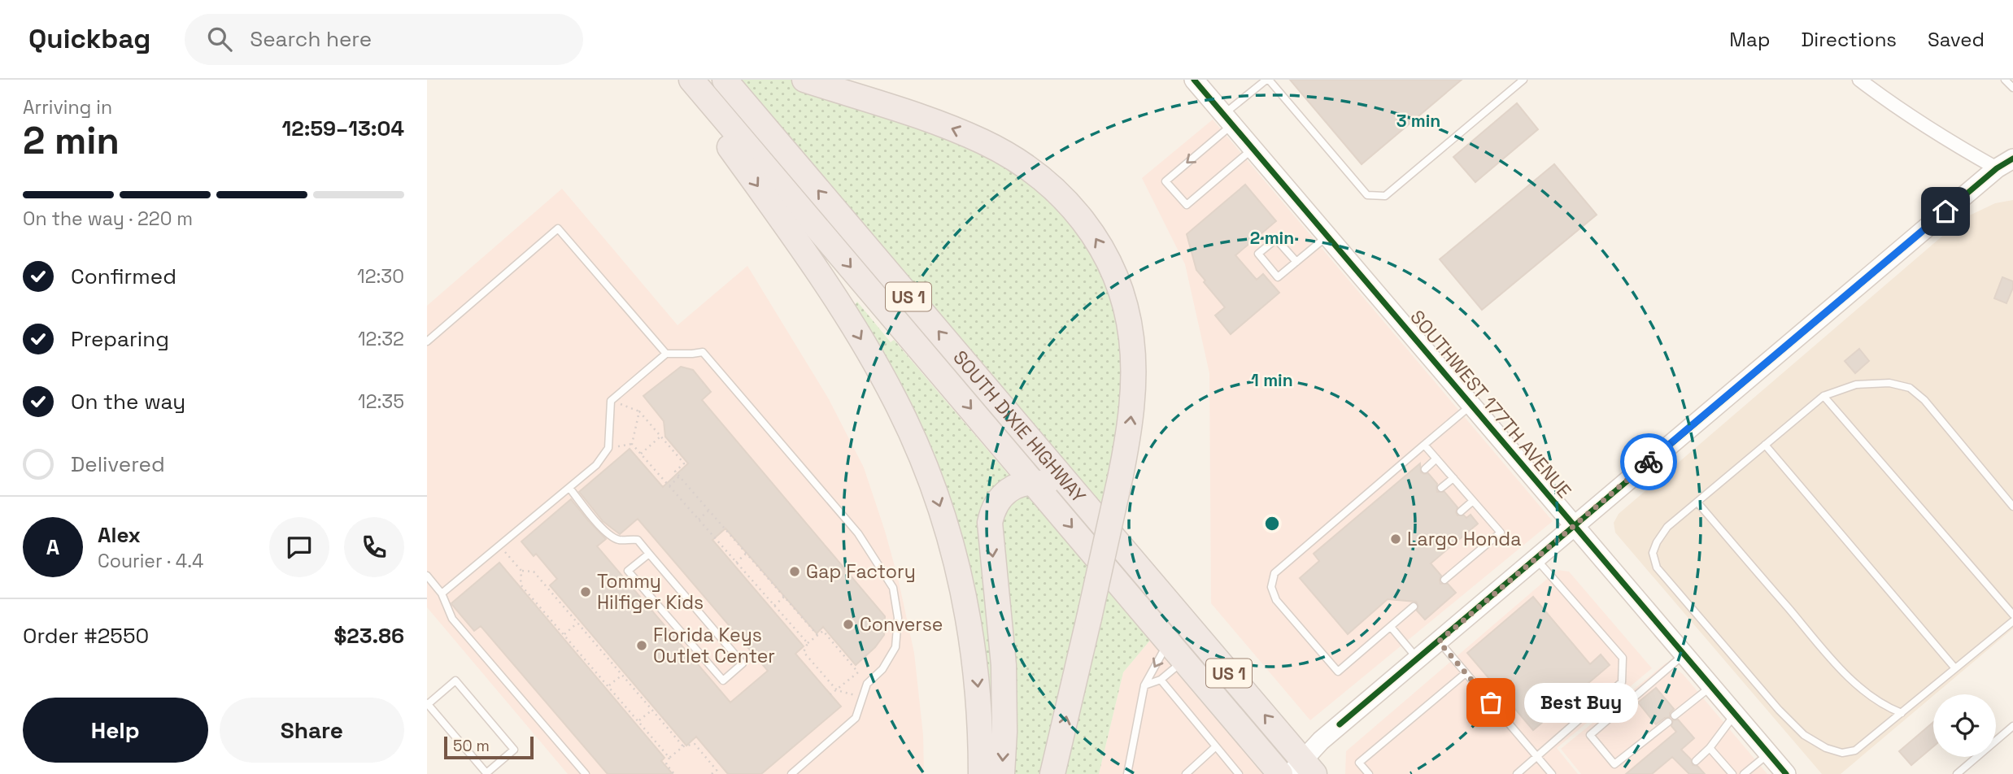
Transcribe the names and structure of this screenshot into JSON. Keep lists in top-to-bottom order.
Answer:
{
  "streets": {
    "highway": ["US 1", "SOUTH DIXIE HIGHWAY"],
    "street": ["SOUTHWEST 177TH AVENUE"]
  },
  "crossings": [
    ["US 1", "SOUTH DIXIE HIGHWAY"]
  ],
  "places": [
    "Largo Honda",
    "Gap Factory",
    "Tommy Hilfiger Kids",
    "Converse",
    "Florida Keys Outlet Center",
    "Best Buy"
  ],
  "scale_bar": "50 m",
  "page": {
    "header": "Quickbag",
    "search": "Search here",
    "nav": ["Map", "Directions", "Saved"],
    "heading": ["2 min", "Arriving in", "12:59–13:04"],
    "panel": [
      "Alex",
      "Courier · 4.4",
      "Order #2550",
      "$23.86"
    ],
    "bar": "On the way · 220 m",
    "list": [
      ["Confirmed", "12:30"],
      ["Preparing", "12:32"],
      ["On the way", "12:35"],
      "Delivered"
    ],
    "round": "A",
    "bubble": "Best Buy",
    "buttons": ["Help", "Share"],
    "scale": "50 m"
  },
  "rings": ["3 min", "2 min", "1 min"]
}
